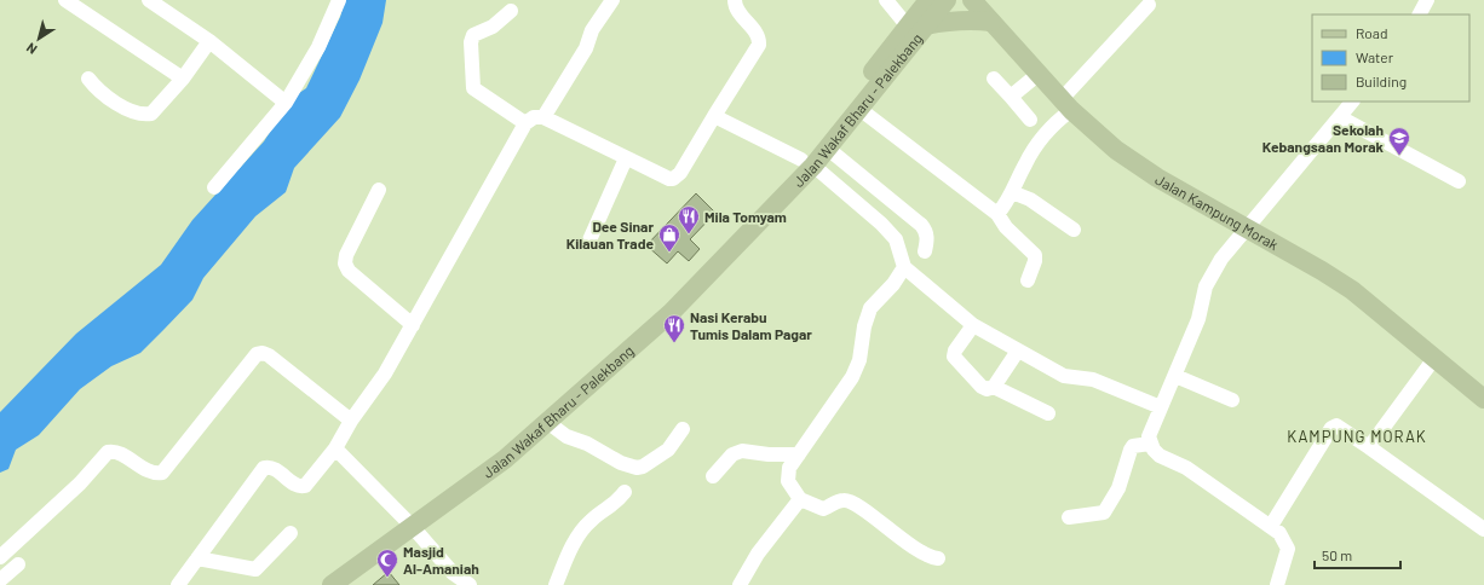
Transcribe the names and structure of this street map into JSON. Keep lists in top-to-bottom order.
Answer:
{
  "streets": {
    "main road": ["Jalan Wakaf Bharu - Palekbang", "Jalan Kampung Morak"]
  },
  "districts": ["KAMPUNG MORAK"],
  "places": {
    "school or university": ["Sekolah Kebangsaan Morak"],
    "restaurant": ["Mila Tomyam", "Nasi Kerabu Tumis Dalam Pagar"],
    "shop": ["Dee Sinar Kilauan Trade"],
    "mosque": ["Masjid Al-Amaniah"]
  },
  "legend": ["Road", "Water", "Building"],
  "scale_bar": "50 m",
  "north": "bottom left"
}
